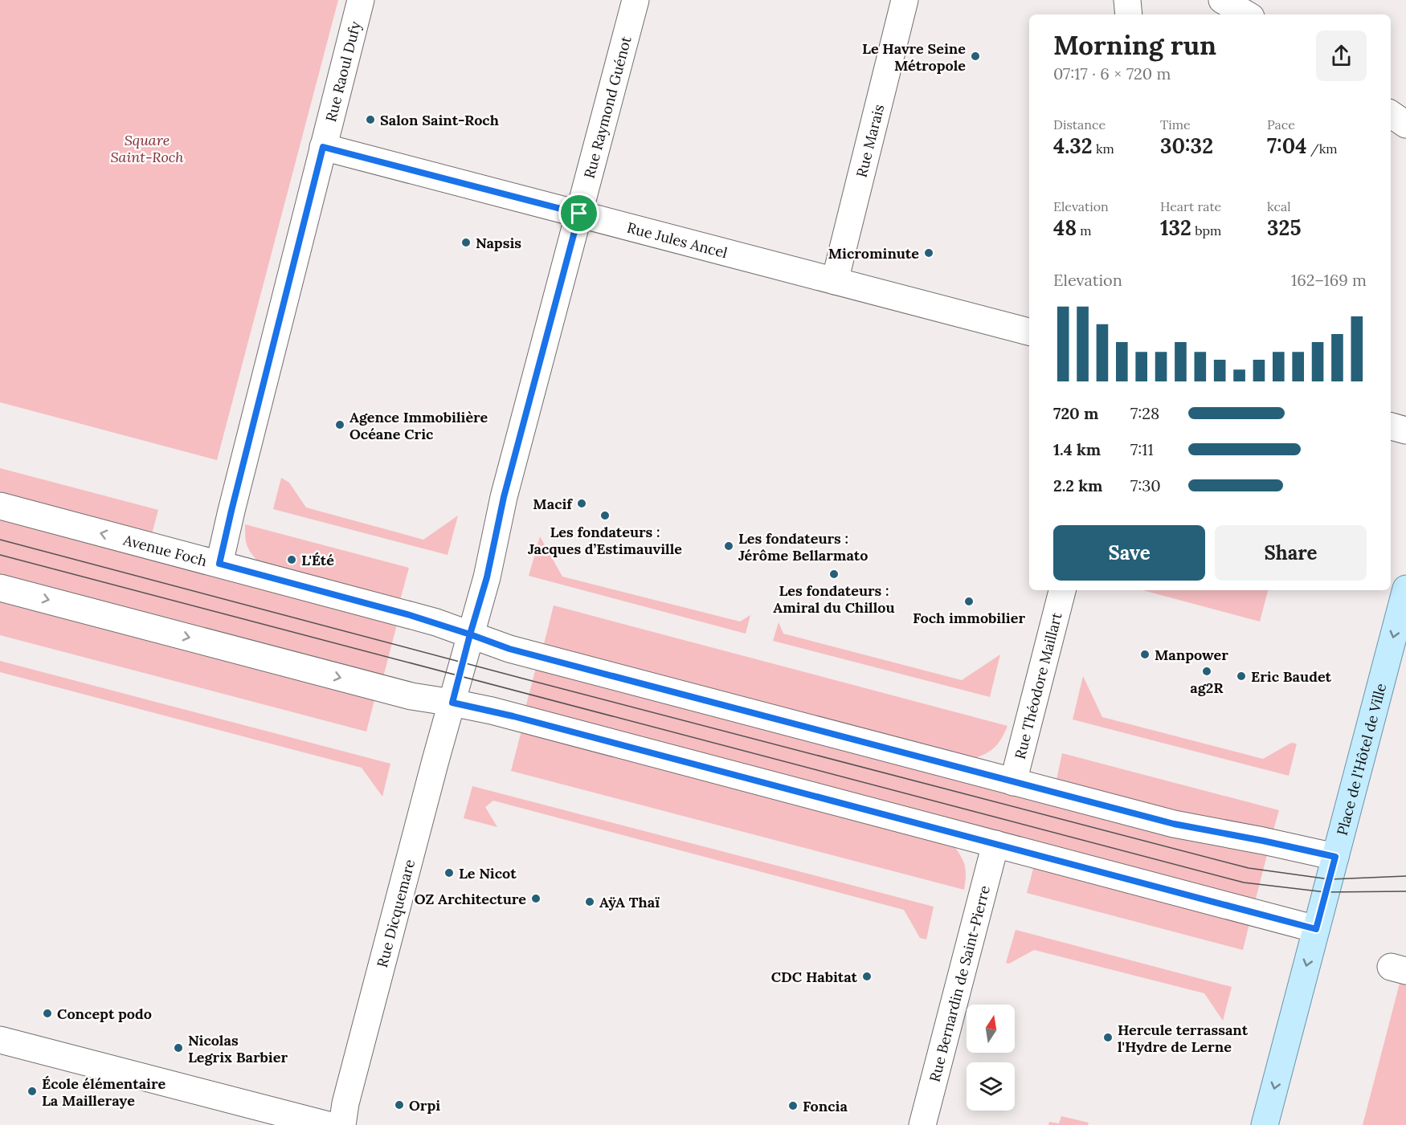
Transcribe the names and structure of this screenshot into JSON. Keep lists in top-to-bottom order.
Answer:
{
  "streets": {
    "main road": ["Place de l'Hôtel de Ville"],
    "street": [
      "Rue Raoul Dufy",
      "Rue Raymond Guénot",
      "Rue Marais",
      "Rue Jules Ancel",
      "Avenue Foch",
      "Rue Théodore Maillart",
      "Rue Dicquemare",
      "Rue Bernardin de Saint-Pierre"
    ]
  },
  "crossings": [
    ["Rue Raoul Dufy", "Rue Jules Ancel"],
    ["Rue Raoul Dufy", "Avenue Foch"],
    ["Rue Raymond Guénot", "Rue Jules Ancel"],
    ["Rue Raymond Guénot", "Avenue Foch"],
    ["Rue Marais", "Rue Jules Ancel"],
    ["Avenue Foch", "Rue Théodore Maillart"],
    ["Avenue Foch", "Place de l'Hôtel de Ville"]
  ],
  "one_way": ["Place de l'Hôtel de Ville"],
  "parks": ["Square Saint-Roch"],
  "places": [
    "Le Havre Seine Métropole",
    "Salon Saint-Roch",
    "Napsis",
    "Microminute",
    "Agence Immobilière Océane Cric",
    "Macif",
    "Les fondateurs : Jacques d’Estimauville",
    "Les fondateurs : Jérôme Bellarmato",
    "L'Été",
    "Les fondateurs : Amiral du Chillou",
    "Foch immobilier",
    "Manpower",
    "ag2R",
    "Eric Baudet",
    "Le Nicot",
    "OZ Architecture",
    "AÿA Thaï",
    "CDC Habitat",
    "Concept podo",
    "Hercule terrassant l'Hydre de Lerne",
    "Nicolas Legrix Barbier",
    "École élémentaire La Mailleraye",
    "Orpi",
    "Foncia"
  ],
  "north": "top",
  "page": {
    "heading": ["Morning run", "07:17 · 6 × 720 m"],
    "stats": [
      ["Distance", "4.32 km"],
      ["Time", "30:32"],
      ["Pace", "7:04 /km"],
      ["Elevation", "48 m"],
      ["Heart rate", "132 bpm"],
      ["kcal", "325"]
    ],
    "chart": ["Elevation", "162–169 m"],
    "list": [
      {
        "name": "720 m",
        "note": "7:28"
      },
      {
        "name": "1.4 km",
        "note": "7:11"
      },
      {
        "name": "2.2 km",
        "note": "7:30"
      }
    ],
    "buttons": ["Save", "Share"]
  }
}
